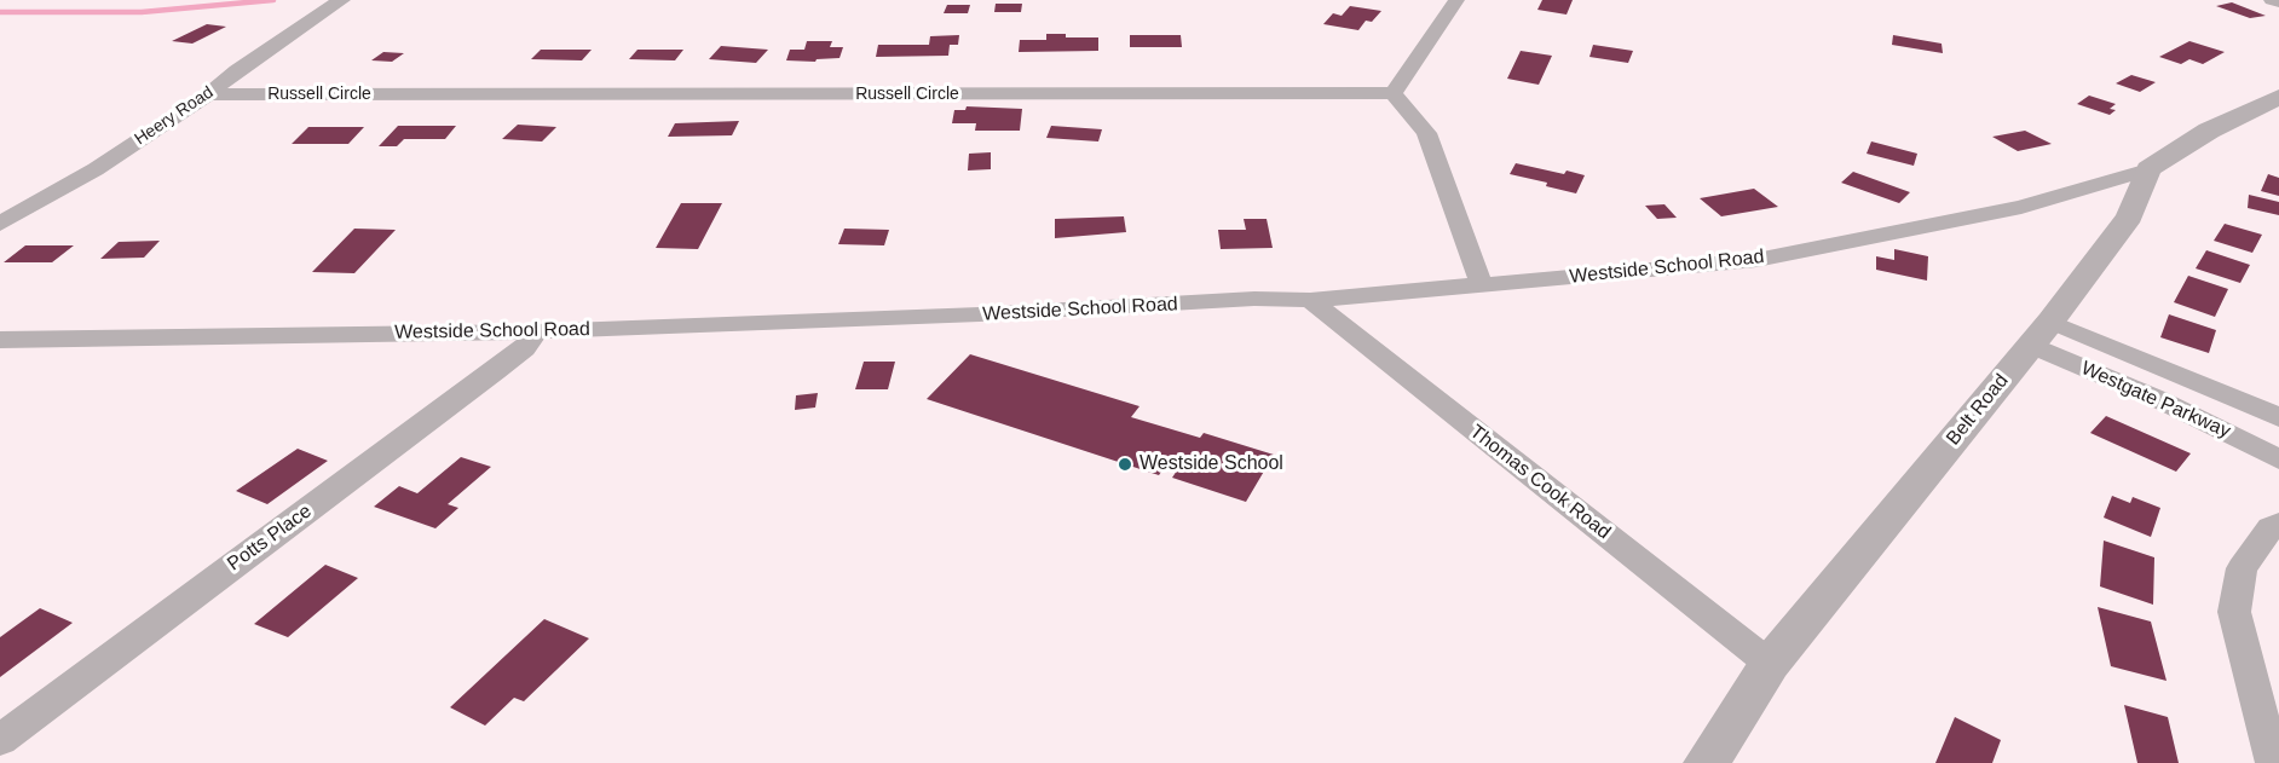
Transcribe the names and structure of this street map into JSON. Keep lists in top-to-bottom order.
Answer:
{
  "streets": {
    "street": [
      "Russell Circle",
      "Heery Road",
      "Westside School Road",
      "Westgate Parkway",
      "Belt Road",
      "Thomas Cook Road",
      "Potts Place"
    ]
  },
  "crossings": [
    ["Russell Circle", "Heery Road"],
    ["Westside School Road", "Belt Road"],
    ["Westside School Road", "Thomas Cook Road"],
    ["Westside School Road", "Potts Place"],
    ["Westgate Parkway", "Belt Road"],
    ["Belt Road", "Thomas Cook Road"]
  ],
  "places": ["Westside School"]
}
